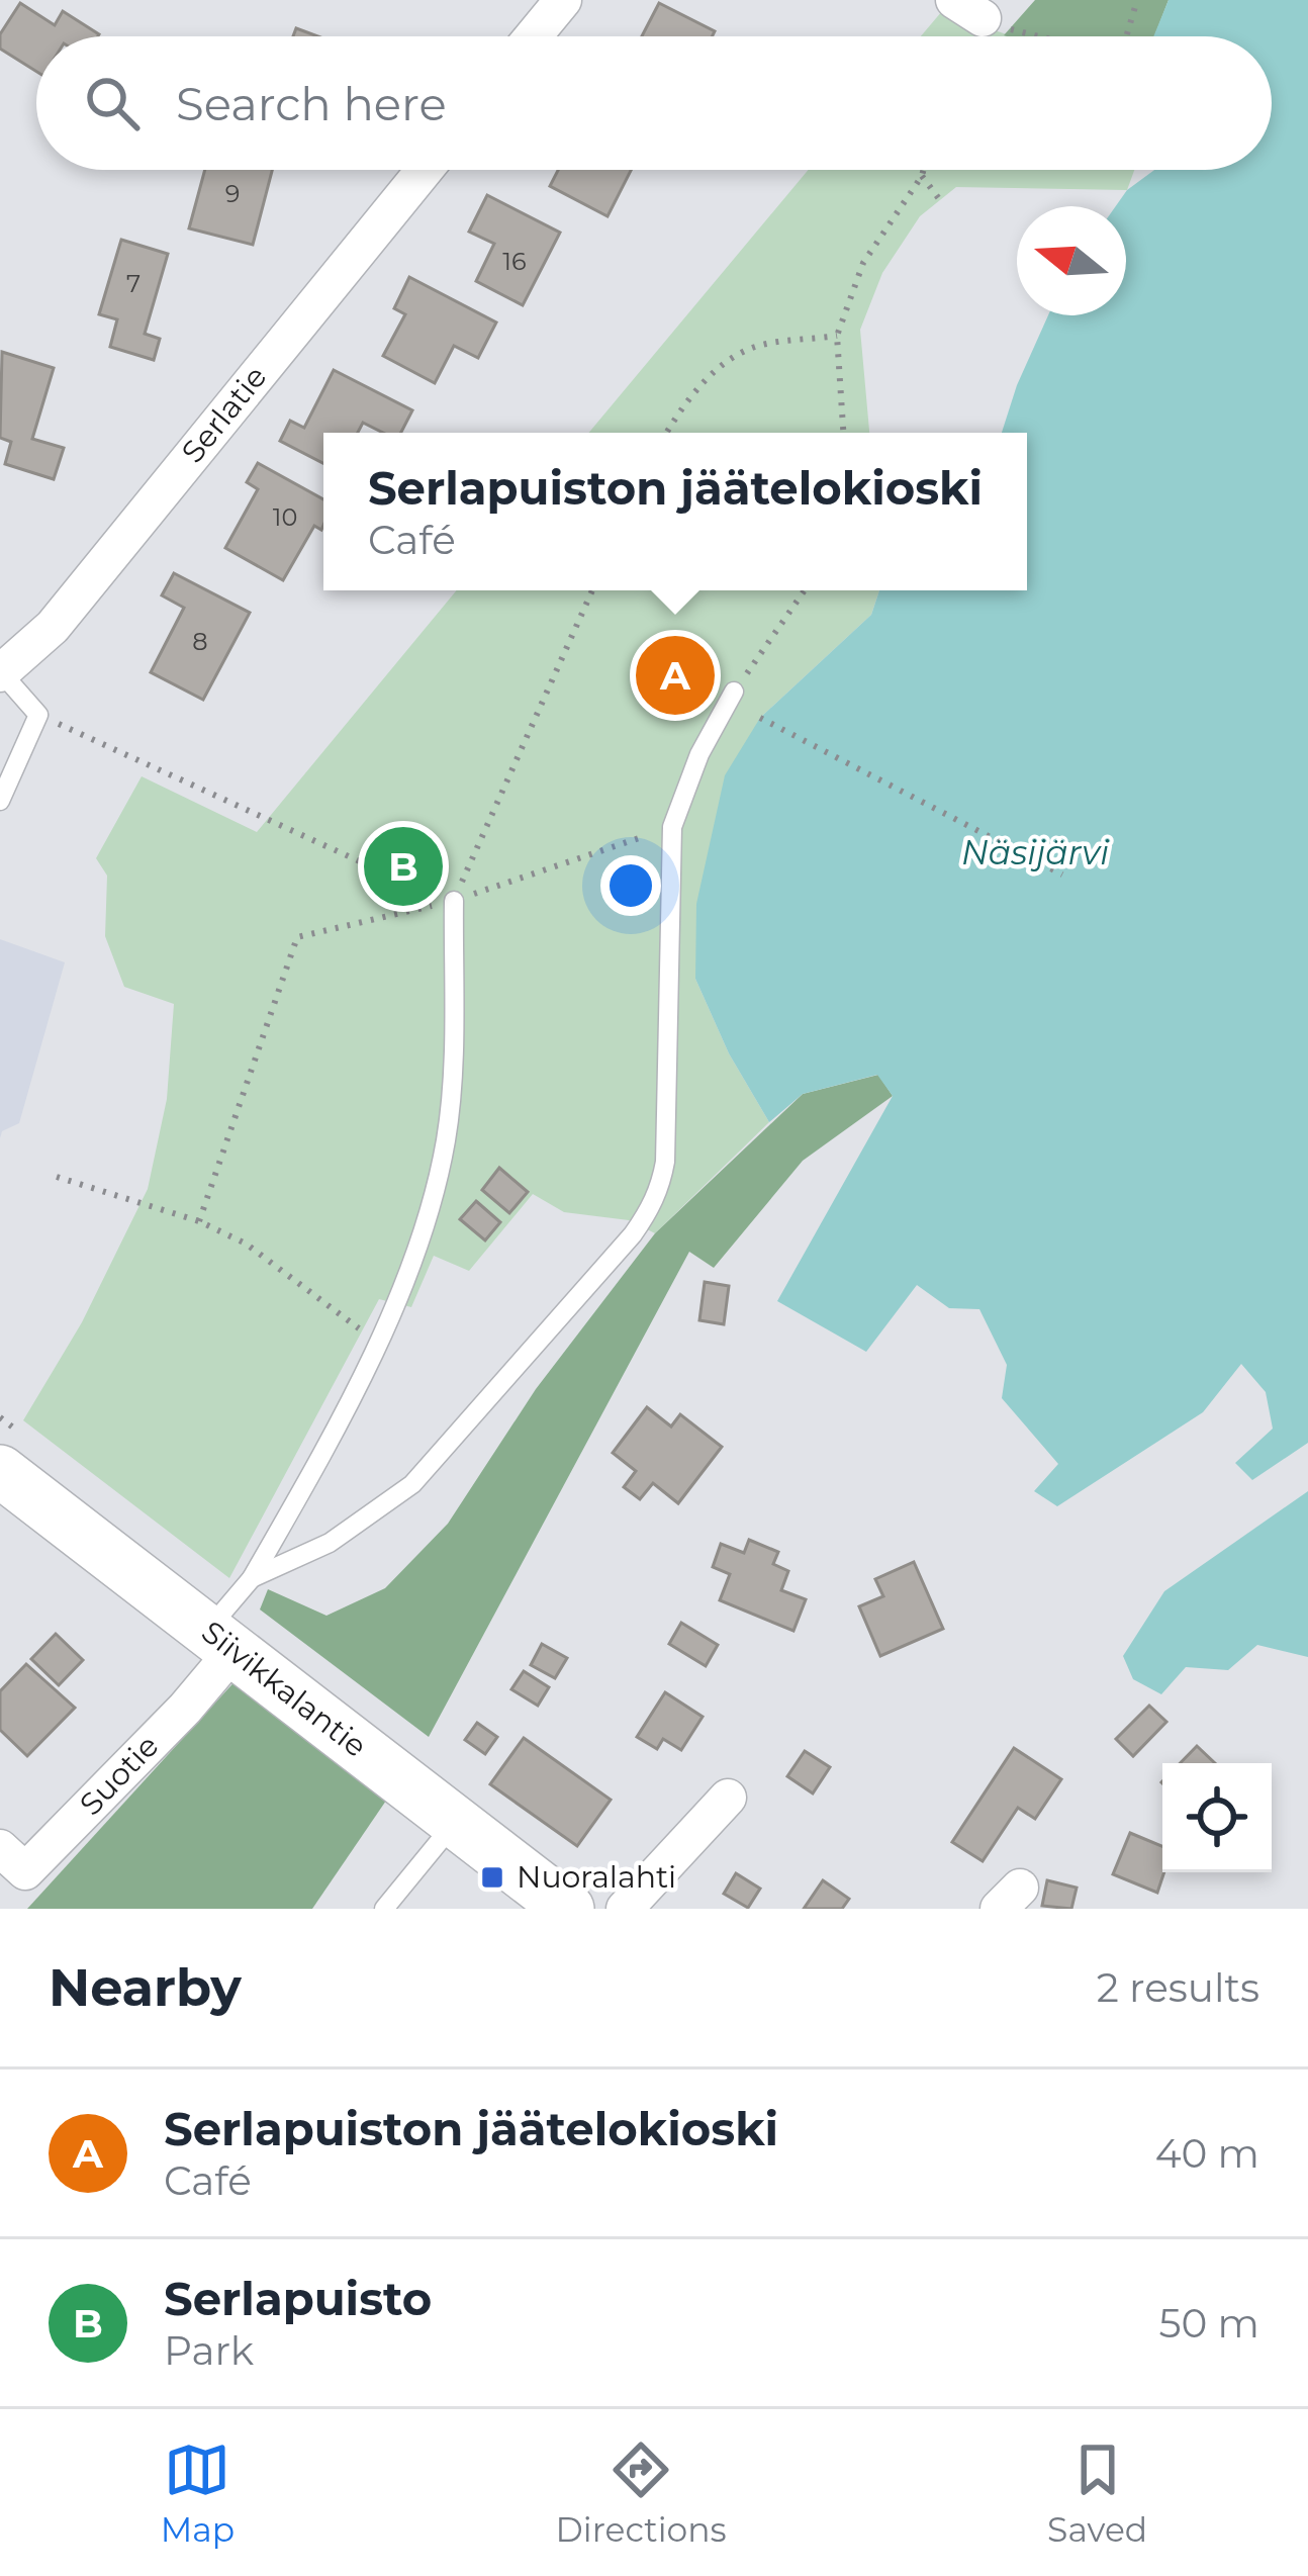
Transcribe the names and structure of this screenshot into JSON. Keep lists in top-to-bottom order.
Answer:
{
  "streets": {
    "main road": ["Siivikkalantie"],
    "street": ["Serlatie", "Suotie"]
  },
  "crossings": [
    ["Siivikkalantie", "Suotie"]
  ],
  "water": ["Näsijärvi"],
  "places": {
    "transit": ["Nuoralahti"]
  },
  "house_numbers": [
    "9",
    "16",
    "7",
    "10",
    "8"
  ],
  "north": "left",
  "page": {
    "search": "Search here",
    "popup": ["Serlapuiston jäätelokioski", "Café"],
    "pins": ["A", "B"],
    "heading": ["Nearby", "2 results"],
    "list": [
      {
        "mark": "A",
        "name": "Serlapuiston jäätelokioski",
        "note": "Café",
        "value": "40 m"
      },
      {
        "mark": "B",
        "name": "Serlapuisto",
        "note": "Park",
        "value": "50 m"
      }
    ],
    "nav": ["Map", "Directions", "Saved"]
  }
}
